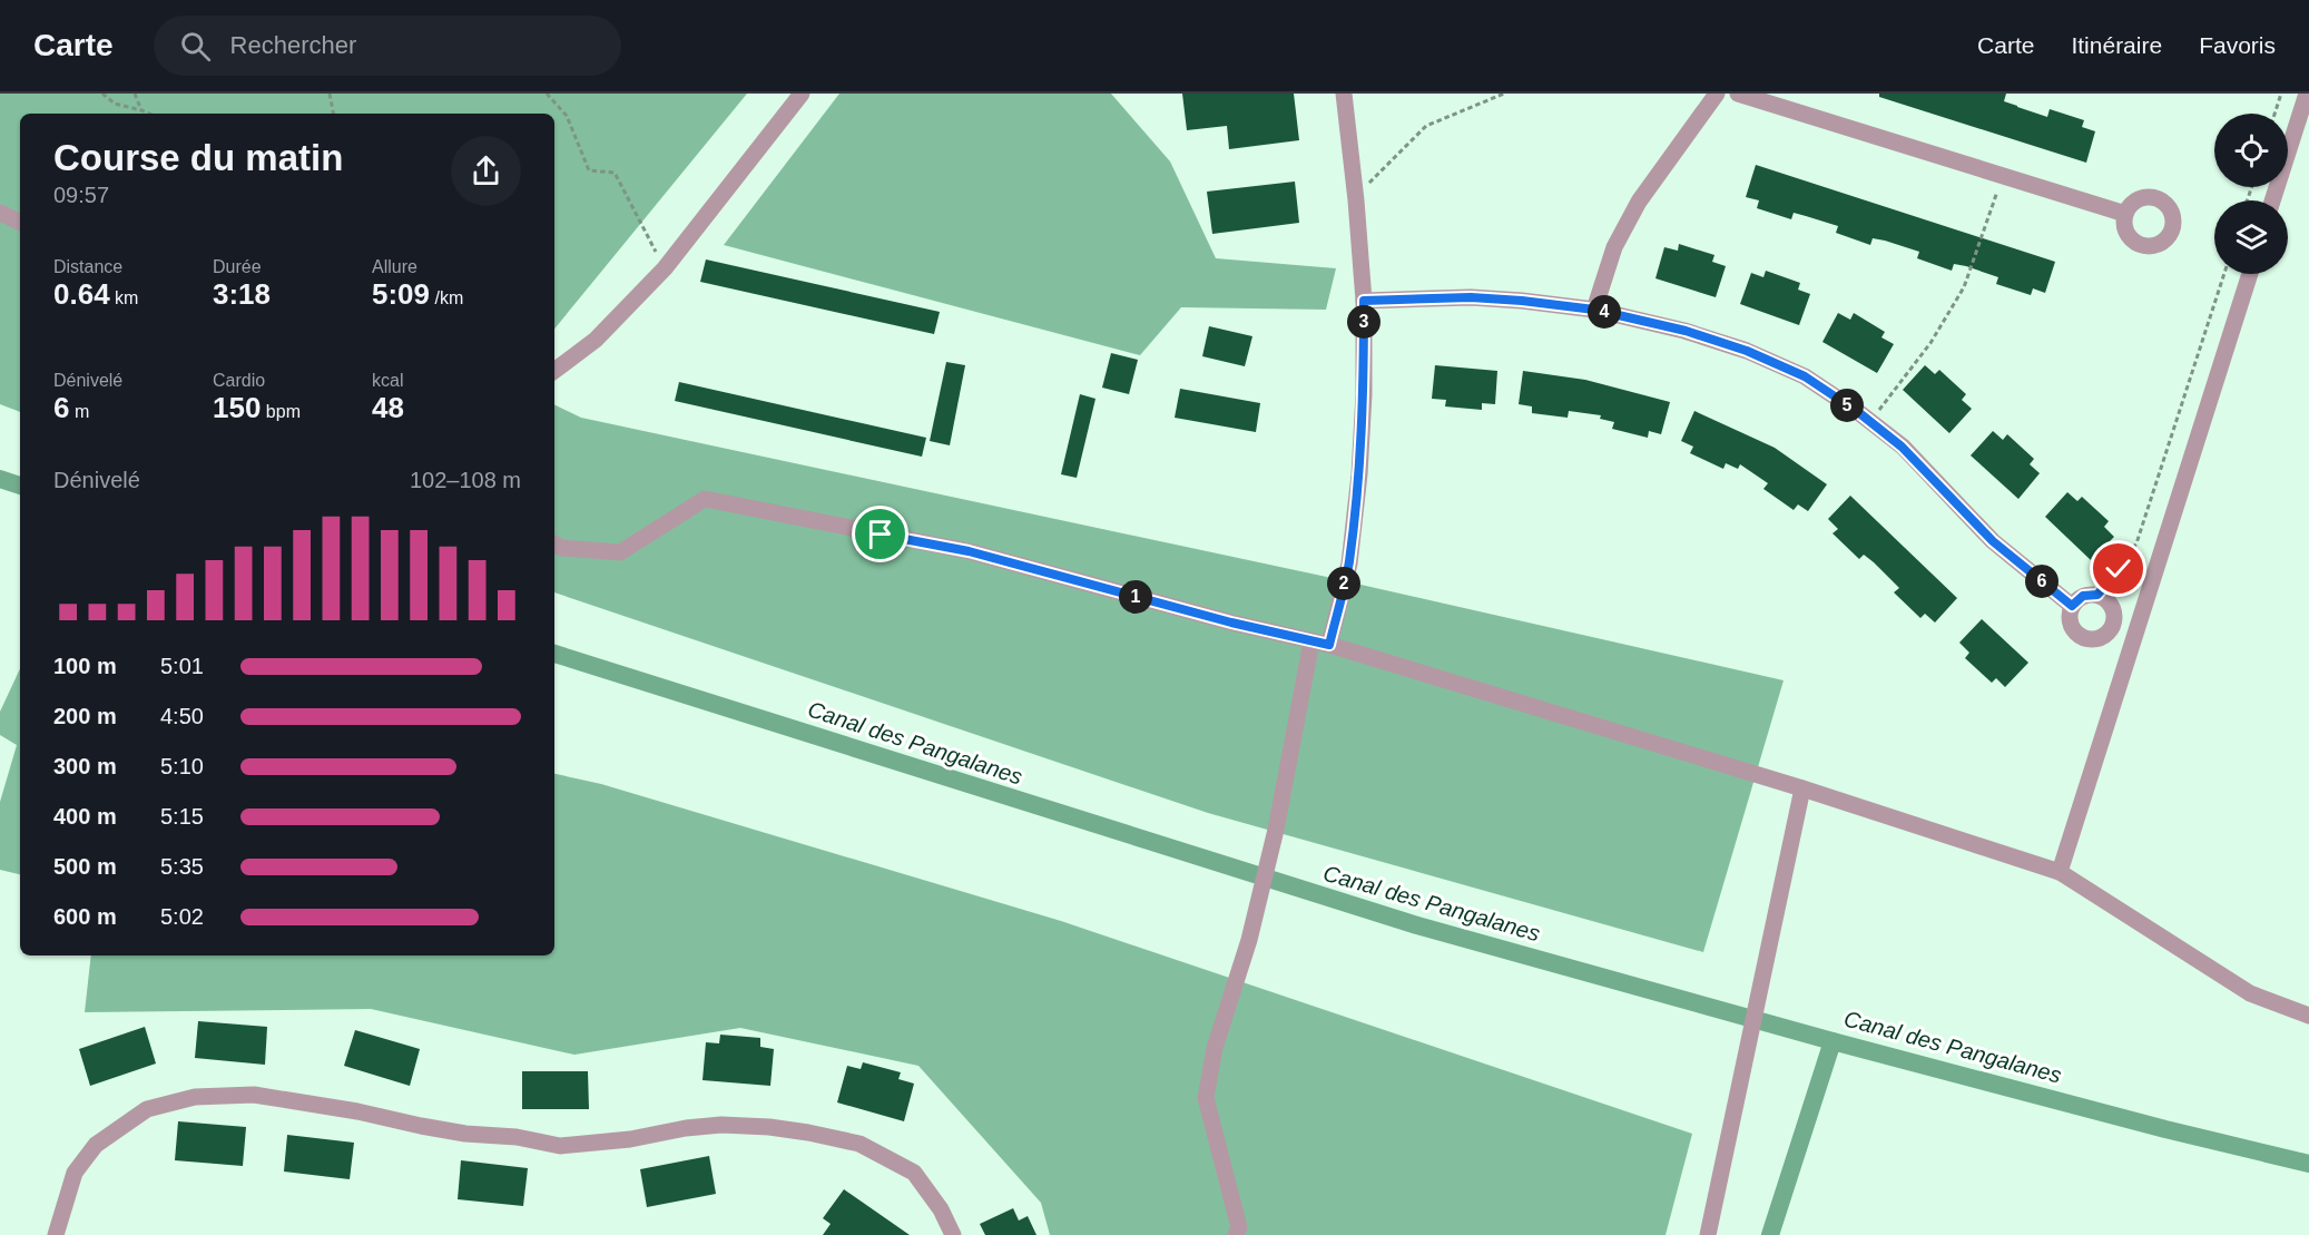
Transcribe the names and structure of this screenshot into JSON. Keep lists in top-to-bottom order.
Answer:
{
  "water": ["Canal des Pangalanes"],
  "page": {
    "header": "Carte",
    "search": "Rechercher",
    "nav": ["Carte", "Itinéraire", "Favoris"],
    "heading": ["Course du matin", "09:57"],
    "stats": [
      ["Distance", "0.64 km"],
      ["Durée", "3:18"],
      ["Allure", "5:09 /km"],
      ["Dénivelé", "6 m"],
      ["Cardio", "150 bpm"],
      ["kcal", "48"]
    ],
    "pins": [
      "4",
      "3",
      "5",
      "6",
      "2",
      "1"
    ],
    "chart": ["Dénivelé", "102–108 m"],
    "list": [
      {
        "name": "100 m",
        "note": "5:01"
      },
      {
        "name": "200 m",
        "note": "4:50"
      },
      {
        "name": "300 m",
        "note": "5:10"
      },
      {
        "name": "400 m",
        "note": "5:15"
      },
      {
        "name": "500 m",
        "note": "5:35"
      },
      {
        "name": "600 m",
        "note": "5:02"
      }
    ]
  }
}
